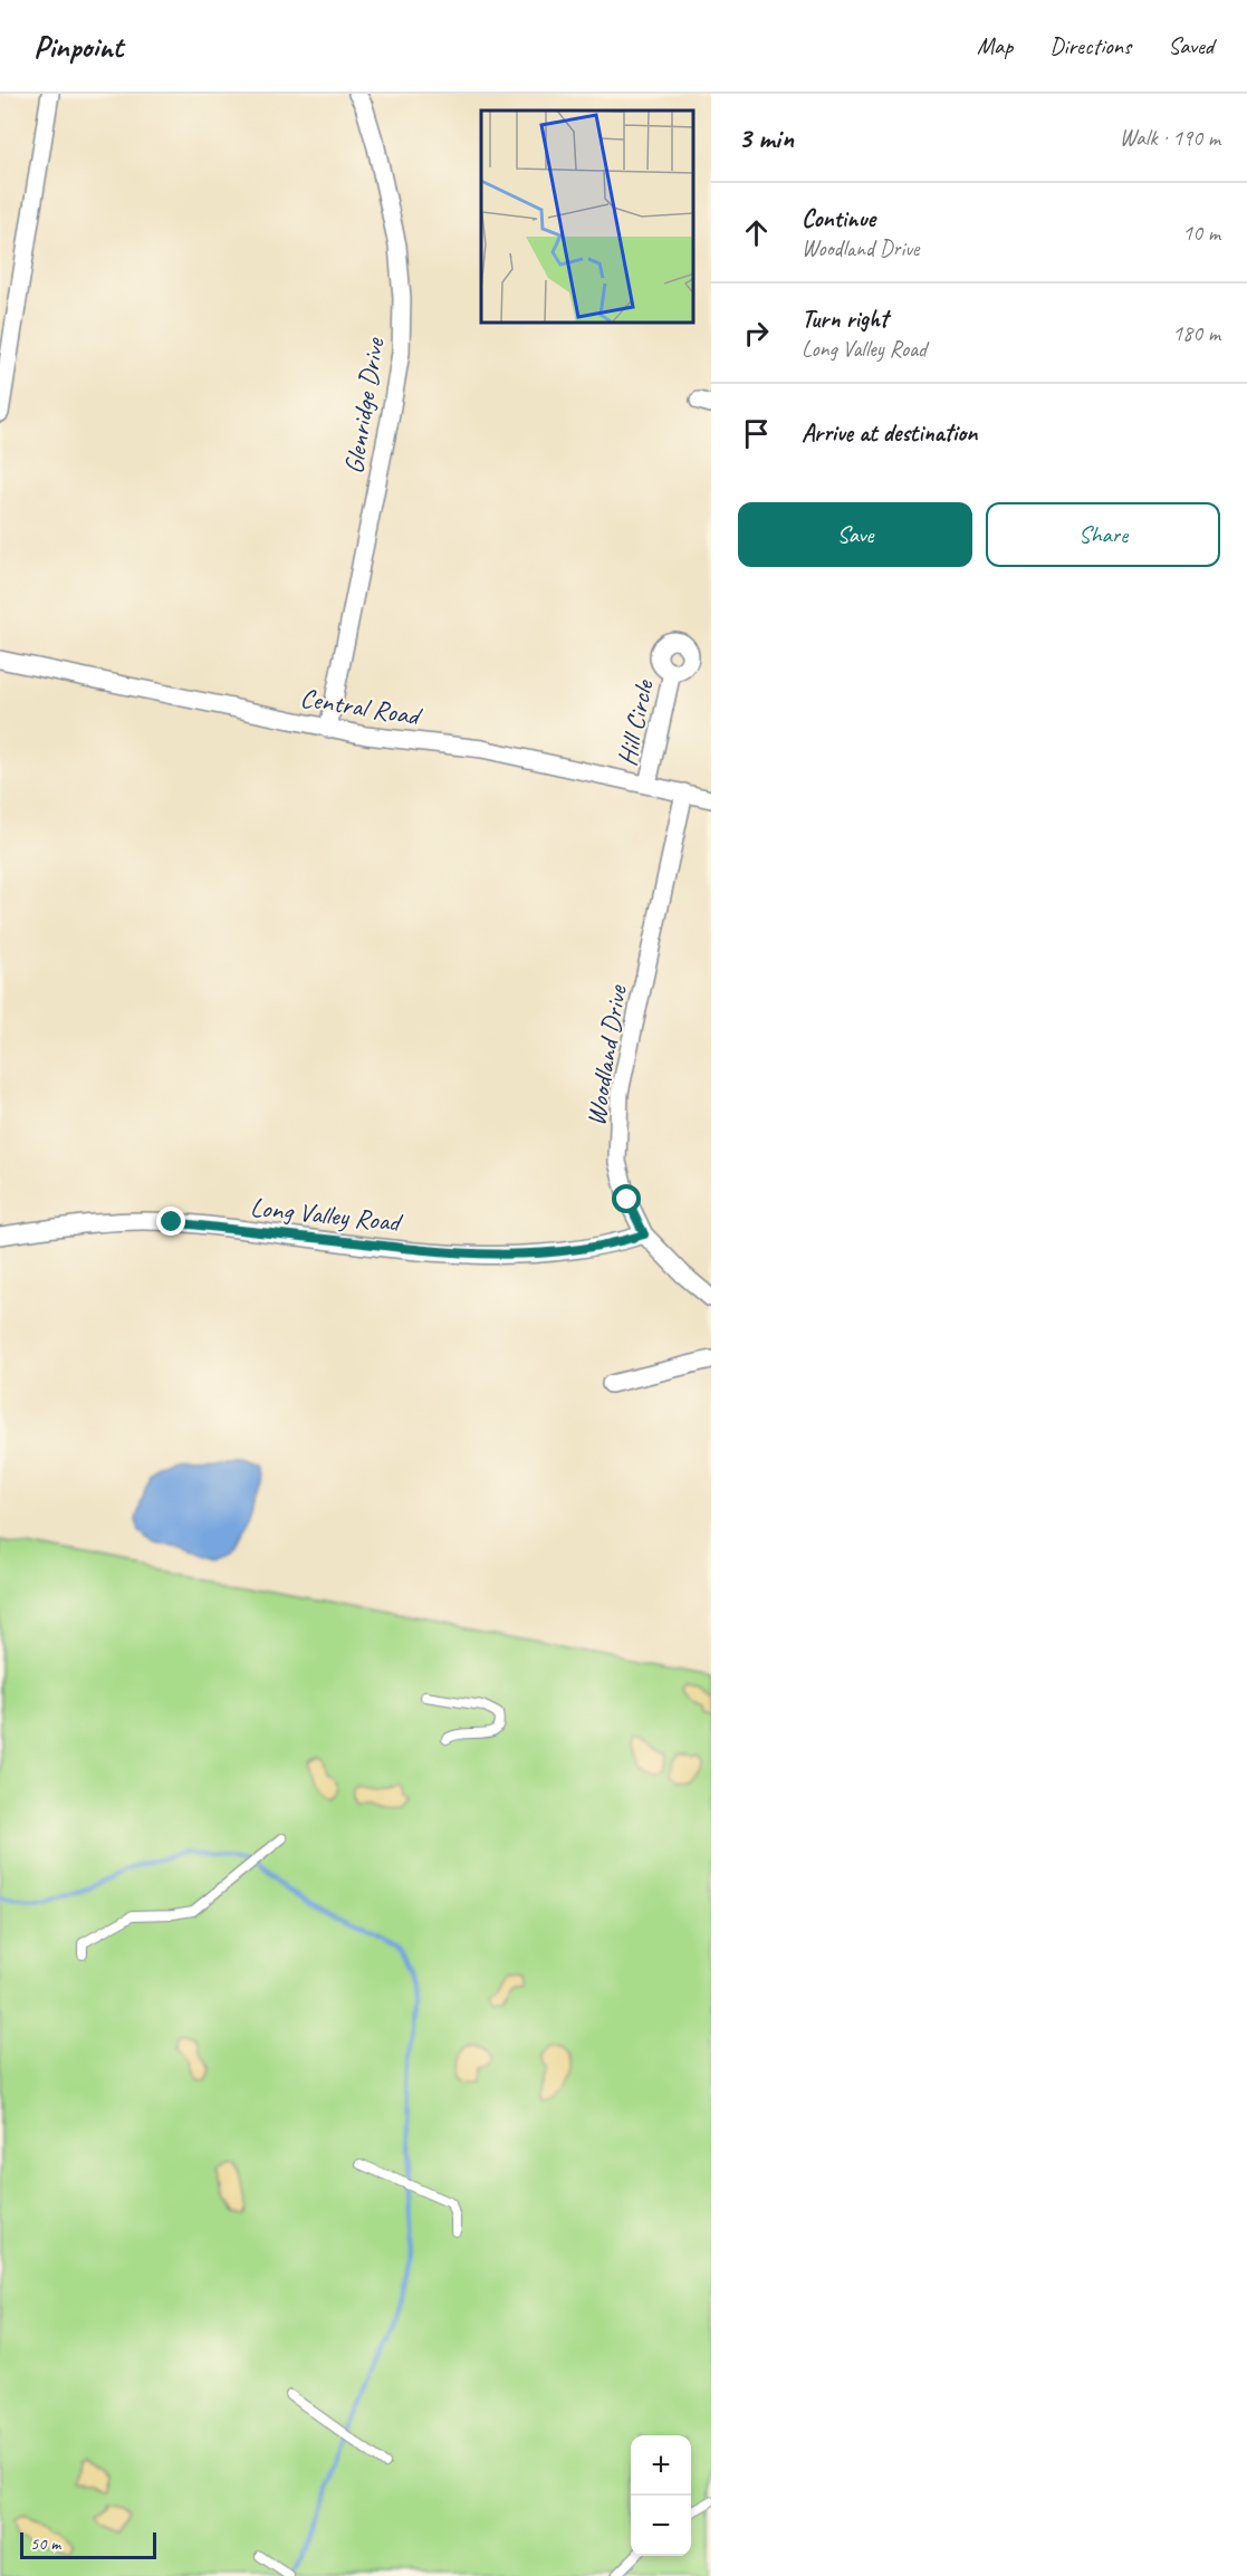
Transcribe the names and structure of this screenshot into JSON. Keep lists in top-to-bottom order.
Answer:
{
  "streets": {
    "street": [
      "Glenridge Drive",
      "Central Road",
      "Hill Circle",
      "Woodland Drive",
      "Long Valley Road"
    ]
  },
  "crossings": [
    ["Glenridge Drive", "Central Road"],
    ["Central Road", "Hill Circle"],
    ["Central Road", "Woodland Drive"],
    ["Woodland Drive", "Long Valley Road"]
  ],
  "scale_bar": "50 m",
  "page": {
    "header": "Pinpoint",
    "nav": ["Map", "Directions", "Saved"],
    "heading": ["3 min", "Walk · 190 m"],
    "list": [
      ["Continue", "Woodland Drive", "10 m"],
      ["Turn right", "Long Valley Road", "180 m"],
      "Arrive at destination"
    ],
    "buttons": ["Save", "Share"],
    "map_buttons": ["+", "−"],
    "scale": "50 m"
  }
}
